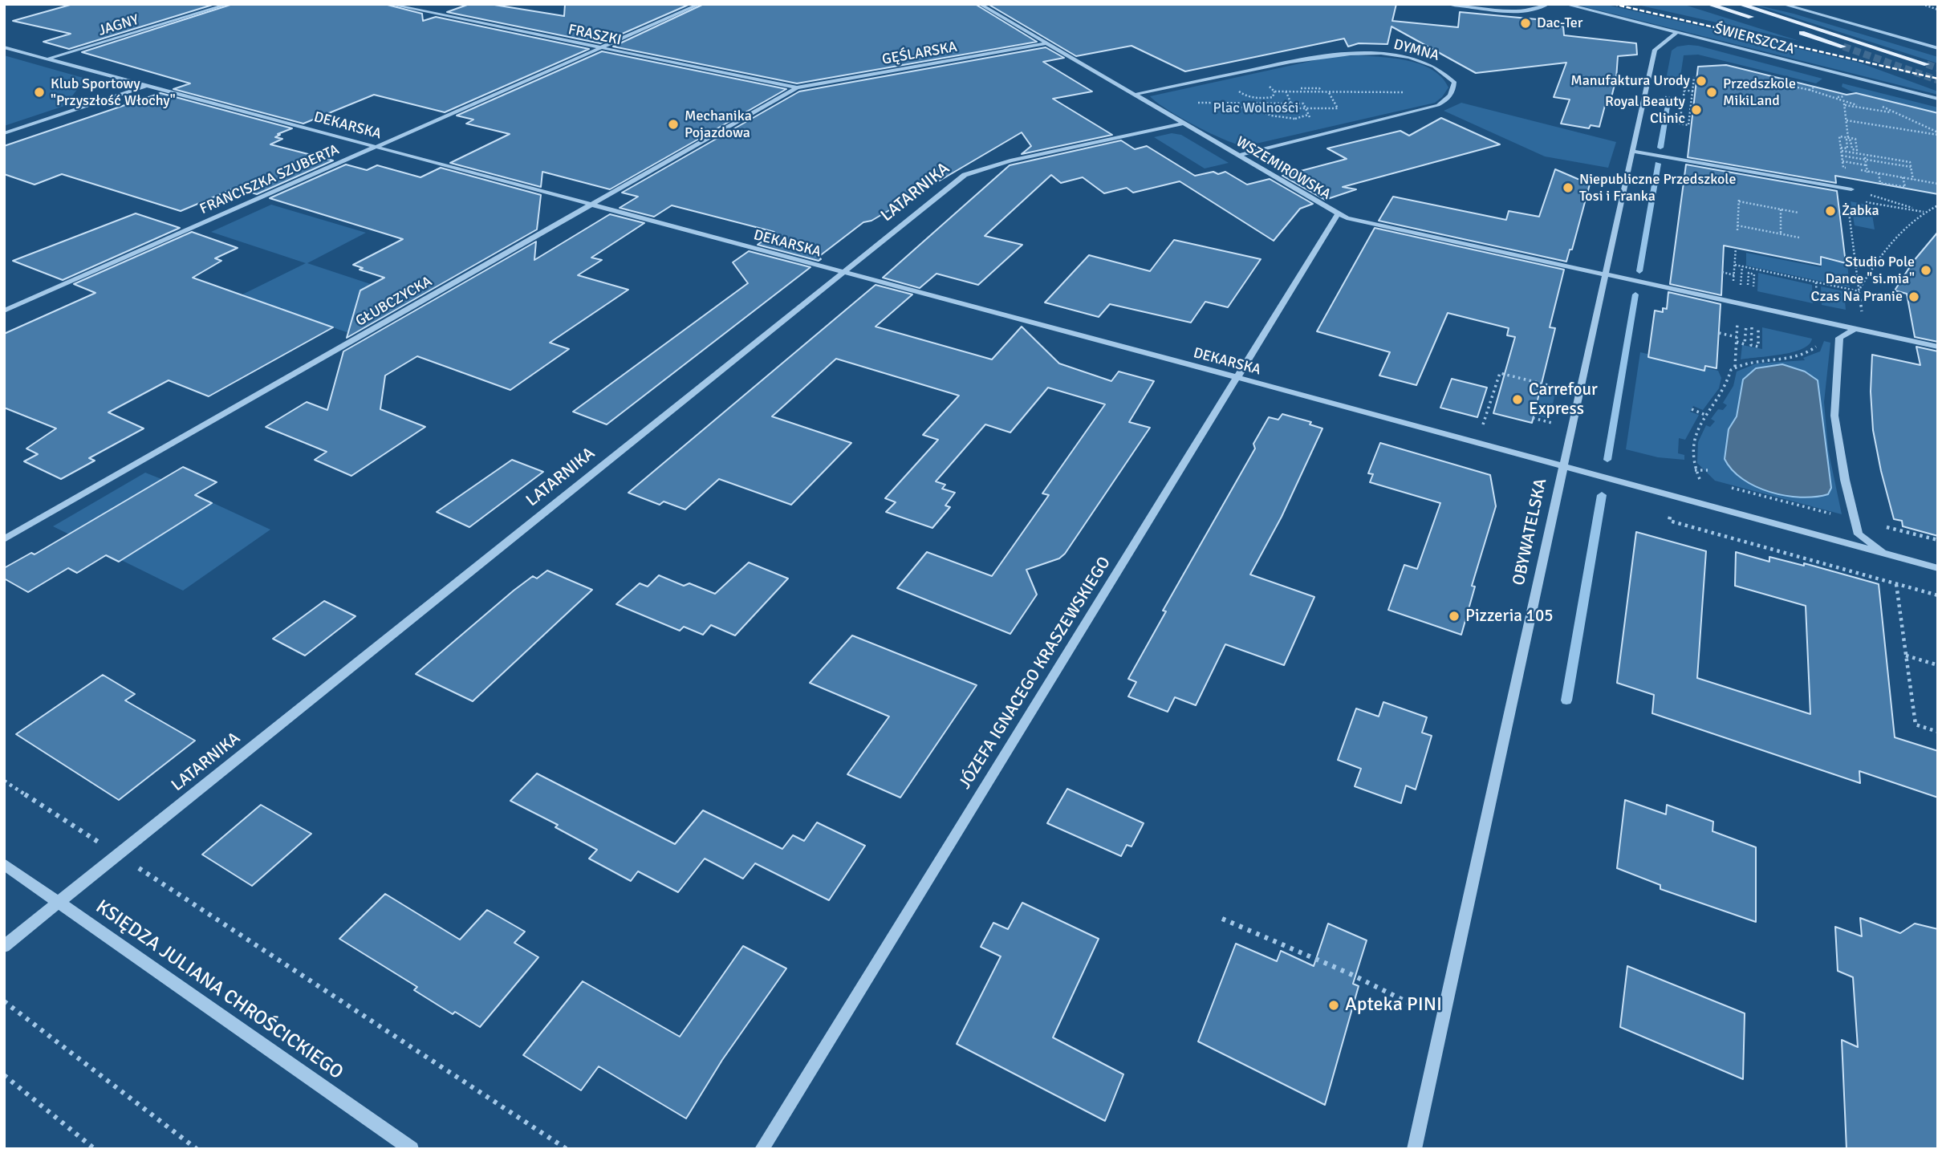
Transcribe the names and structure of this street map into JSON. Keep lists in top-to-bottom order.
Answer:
{
  "streets": {
    "street": [
      "JAGNY",
      "FRASZKI",
      "ŚWIERSZCZA",
      "DYMNA",
      "GĘŚLARSKA",
      "DEKARSKA",
      "WSZEMIROWSKA",
      "FRANCISZKA SZUBERTA",
      "LATARNIKA",
      "GŁUBCZYCKA",
      "OBYWATELSKA",
      "JÓZEFA IGNACEGO KRASZEWSKIEGO",
      "KSIĘDZA JULIANA CHROŚCICKIEGO"
    ]
  },
  "crossings": [
    ["JAGNY", "DEKARSKA"],
    ["FRASZKI", "GĘŚLARSKA"],
    ["FRASZKI", "FRANCISZKA SZUBERTA"],
    ["FRASZKI", "GŁUBCZYCKA"],
    ["ŚWIERSZCZA", "OBYWATELSKA"],
    ["DYMNA", "WSZEMIROWSKA"],
    ["GĘŚLARSKA", "WSZEMIROWSKA"],
    ["GĘŚLARSKA", "GŁUBCZYCKA"],
    ["DEKARSKA", "FRANCISZKA SZUBERTA"],
    ["DEKARSKA", "LATARNIKA"],
    ["DEKARSKA", "GŁUBCZYCKA"],
    ["DEKARSKA", "OBYWATELSKA"],
    ["DEKARSKA", "JÓZEFA IGNACEGO KRASZEWSKIEGO"],
    ["WSZEMIROWSKA", "LATARNIKA"],
    ["WSZEMIROWSKA", "OBYWATELSKA"],
    ["WSZEMIROWSKA", "JÓZEFA IGNACEGO KRASZEWSKIEGO"],
    ["LATARNIKA", "KSIĘDZA JULIANA CHROŚCICKIEGO"]
  ],
  "parks": ["Plac Wolności"],
  "places": [
    "Dac-Ter",
    "Manufaktura Urody",
    "Klub Sportowy \"Przyszłość Włochy\"",
    "Przedszkole MikiLand",
    "Royal Beauty Clinic",
    "Mechanika Pojazdowa",
    "Niepubliczne Przedszkole Tosi i Franka",
    "Żabka",
    "Studio Pole Dance \"si.mia\"",
    "Czas Na Pranie",
    "Carrefour Express",
    "Pizzeria 105",
    "Apteka PINI"
  ]
}
